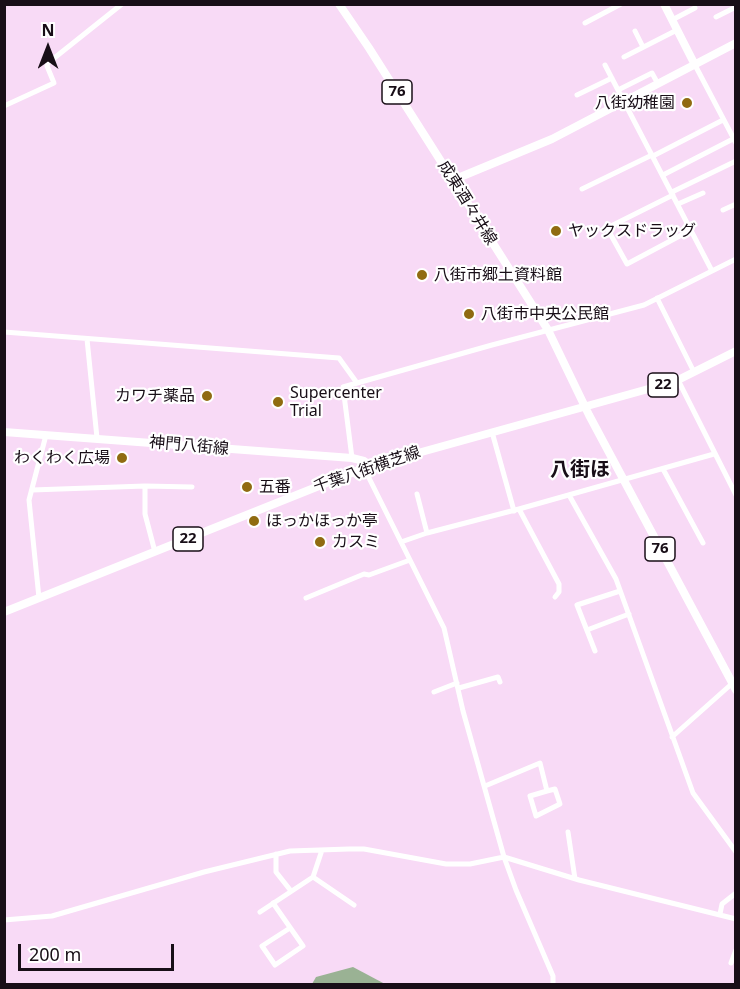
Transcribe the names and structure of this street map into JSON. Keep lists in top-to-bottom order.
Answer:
{
  "streets": {
    "main road": [
      "76",
      "成東酒々井線",
      "22",
      "千葉八街横芝線"
    ],
    "street": ["神門八街線"]
  },
  "crossings": [
    ["76", "成東酒々井線"],
    ["76", "千葉八街横芝線"],
    ["成東酒々井線", "千葉八街横芝線"],
    ["神門八街線", "千葉八街横芝線"]
  ],
  "districts": ["八街ほ"],
  "places": [
    "八街幼稚園",
    "ヤックスドラッグ",
    "八街市郷土資料館",
    "八街市中央公民館",
    "カワチ薬品",
    "Supercenter Trial",
    "わくわく広場",
    "五番",
    "ほっかほっか亭",
    "カスミ"
  ],
  "scale_bar": "200 m",
  "north": "top"
}
